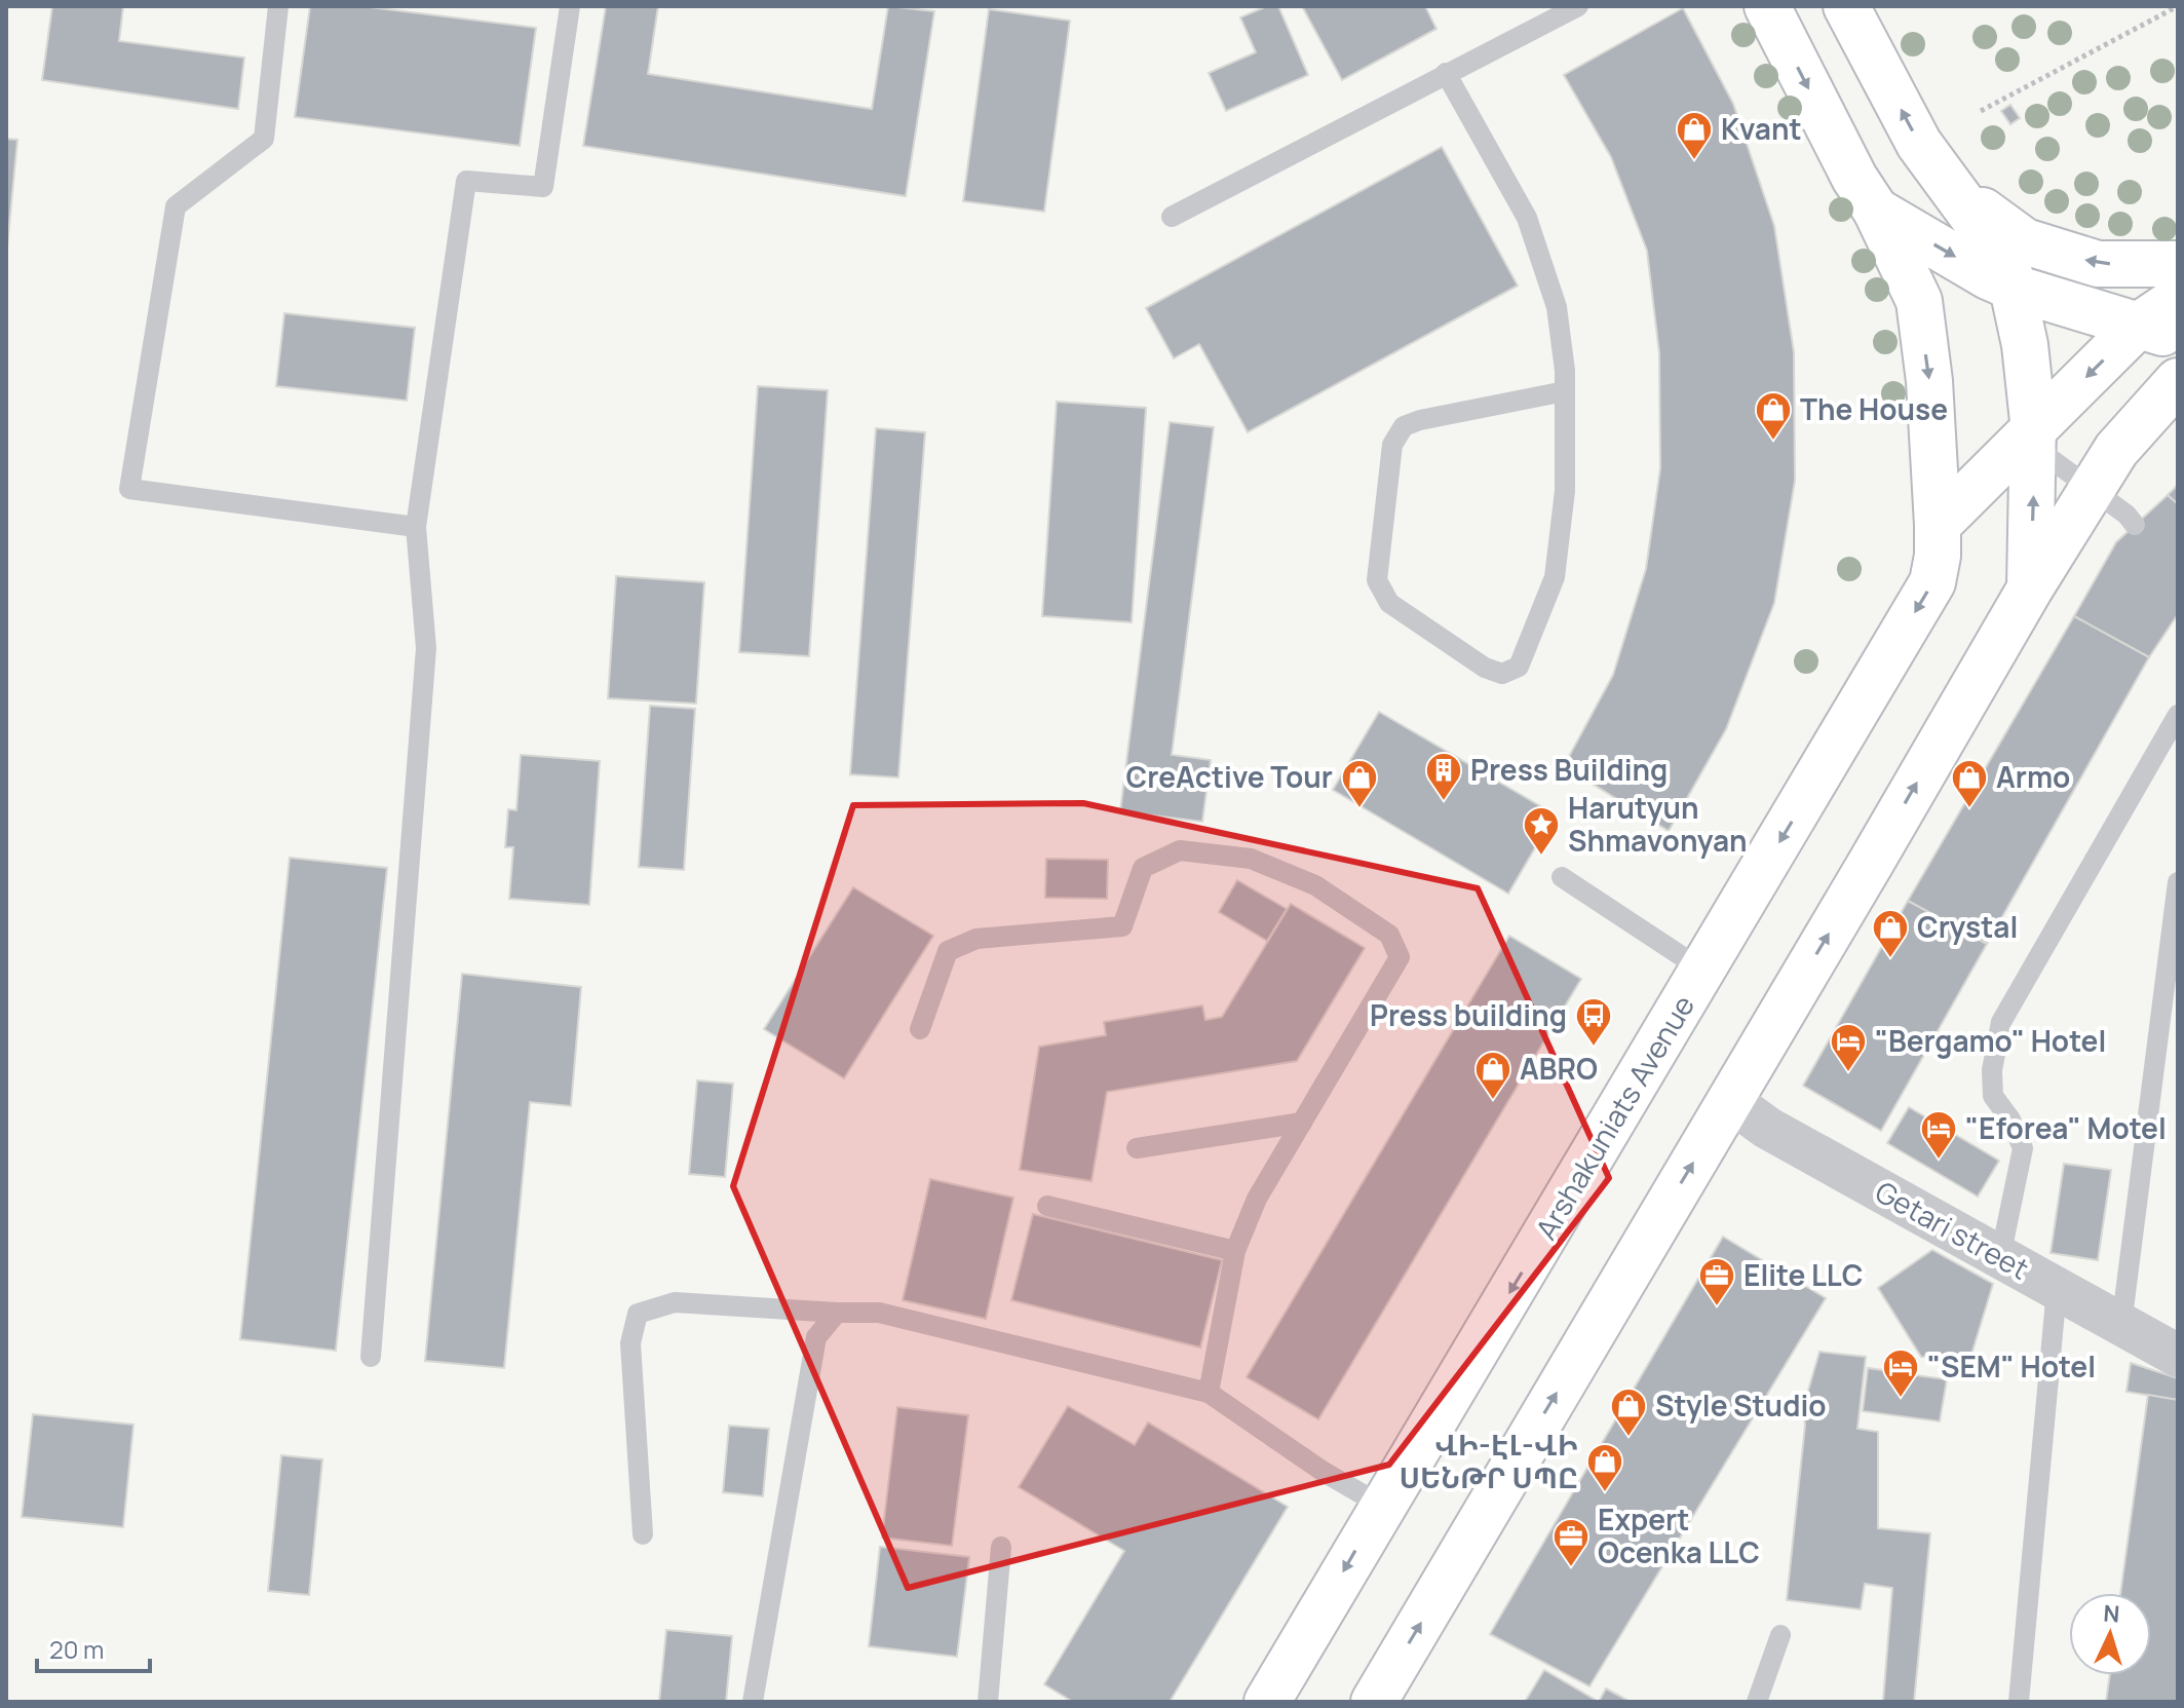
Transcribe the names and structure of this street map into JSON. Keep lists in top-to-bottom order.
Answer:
{
  "streets": {
    "main road": ["Arshakuniats Avenue"],
    "street": ["Getari street"]
  },
  "places": {
    "shop": [
      "Kvant",
      "The House",
      "CreActive Tour",
      "Armo",
      "Crystal",
      "ABRO",
      "Style Studio",
      "ՎԻ-ԷԼ-ՎԻ ՍԵՆԹՐ ՍՊԸ"
    ],
    "building": ["Press Building"],
    "place": ["Harutyun Shmavonyan"],
    "bus stop": ["Press building"],
    "hotel": ["\"Bergamo\" Hotel", "\"Eforea\" Motel", "\"SEM\" Hotel"],
    "office": ["Elite LLC", "Expert Ocenka LLC"]
  },
  "scale_bar": "20 m",
  "north": "top"
}
